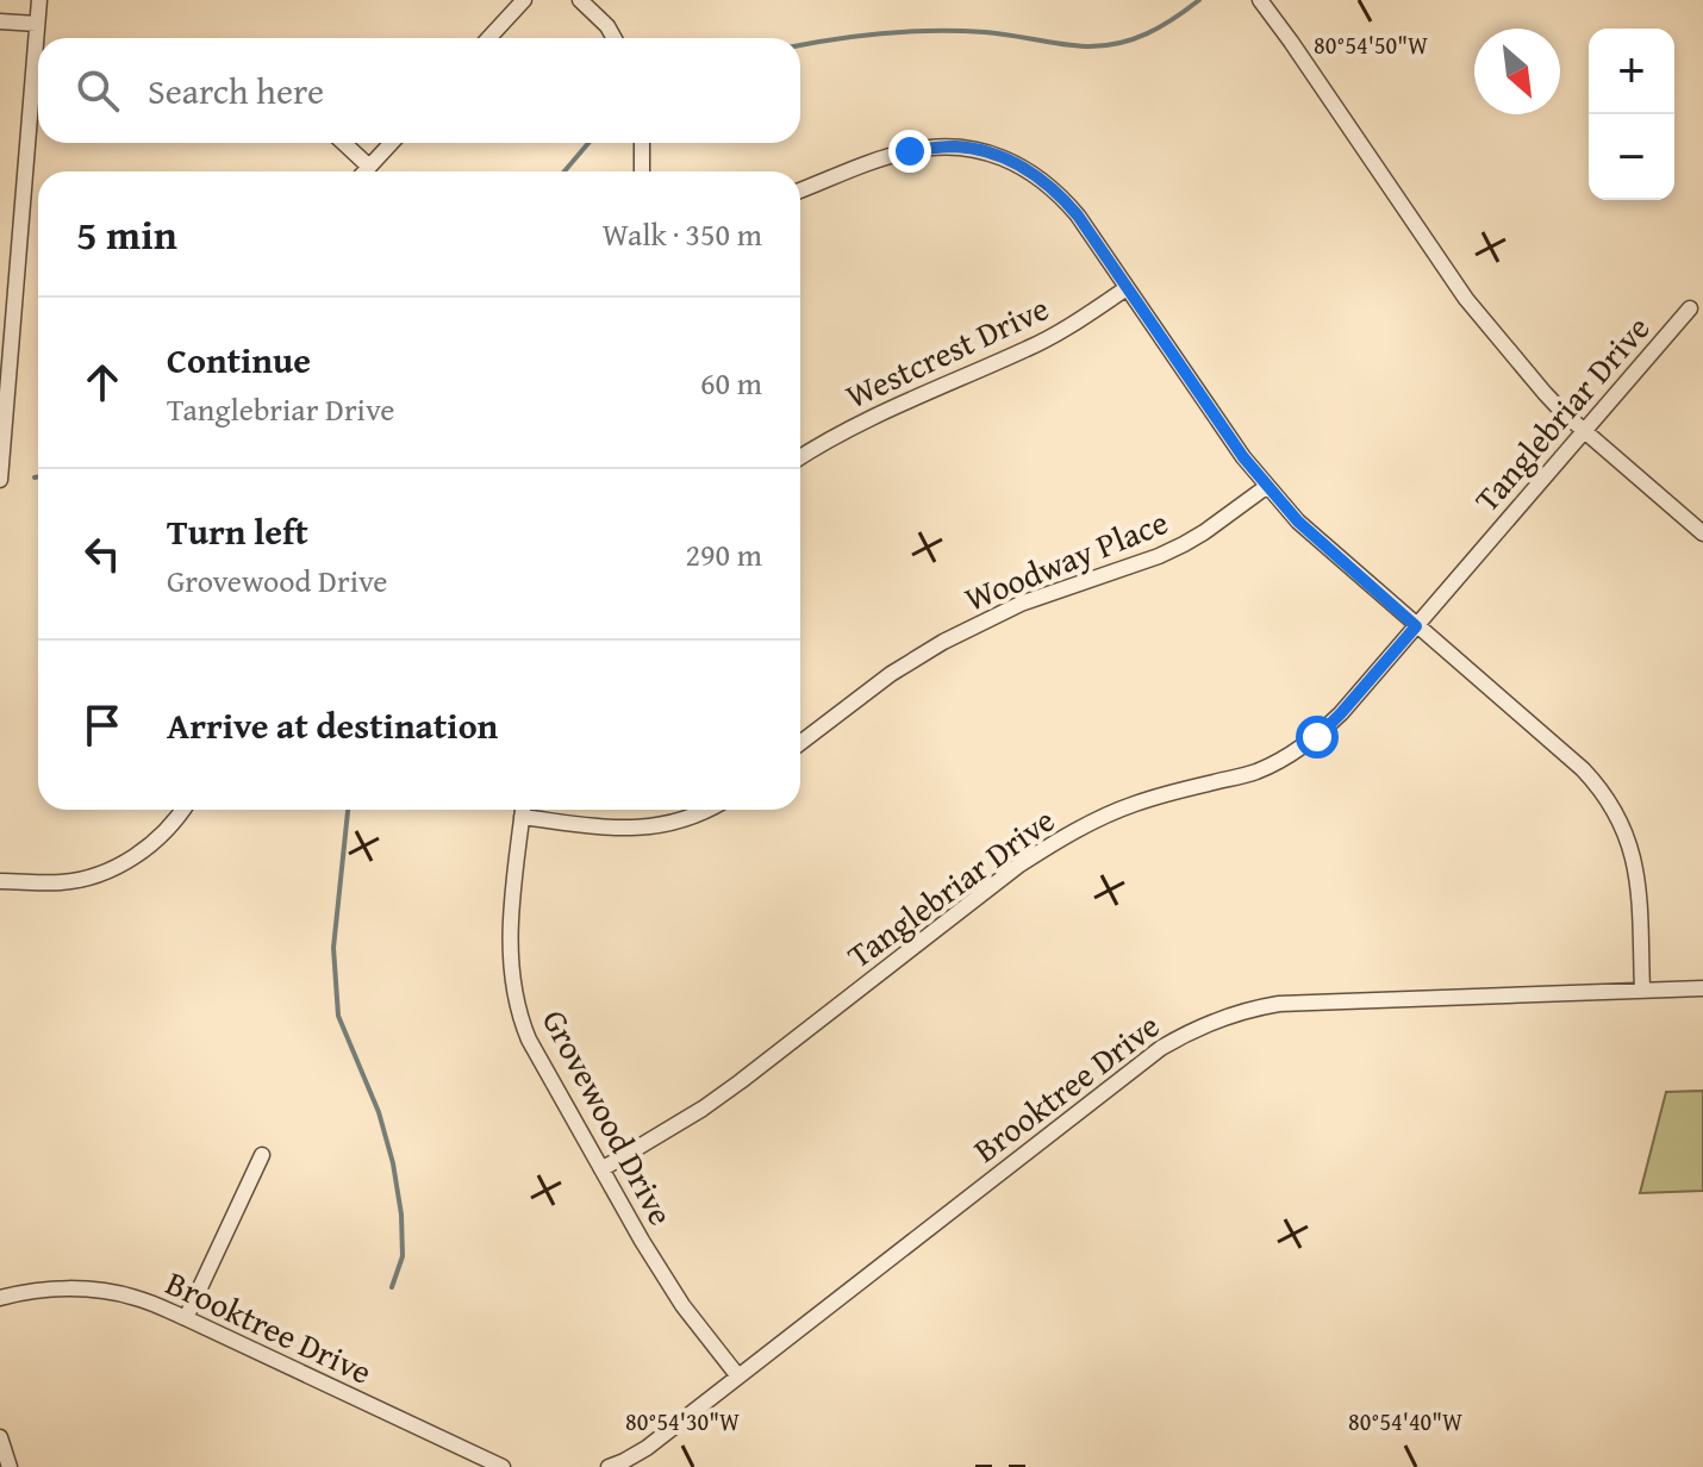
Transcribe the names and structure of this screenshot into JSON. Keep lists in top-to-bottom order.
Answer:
{
  "streets": {
    "street": [
      "Westcrest Drive",
      "Tanglebriar Drive",
      "Woodway Place",
      "Brooktree Drive",
      "Grovewood Drive"
    ]
  },
  "crossings": [
    ["Tanglebriar Drive", "Grovewood Drive"],
    ["Brooktree Drive", "Grovewood Drive"]
  ],
  "north": "bottom right",
  "page": {
    "map_buttons": ["+", "−"],
    "search": "Search here",
    "heading": ["5 min", "Walk · 350 m"],
    "list": [
      ["Continue", "Tanglebriar Drive", "60 m"],
      ["Turn left", "Grovewood Drive", "290 m"],
      "Arrive at destination"
    ]
  },
  "coordinates": ["80°54'50\"W", "80°54'30\"W", "80°54'40\"W"]
}
